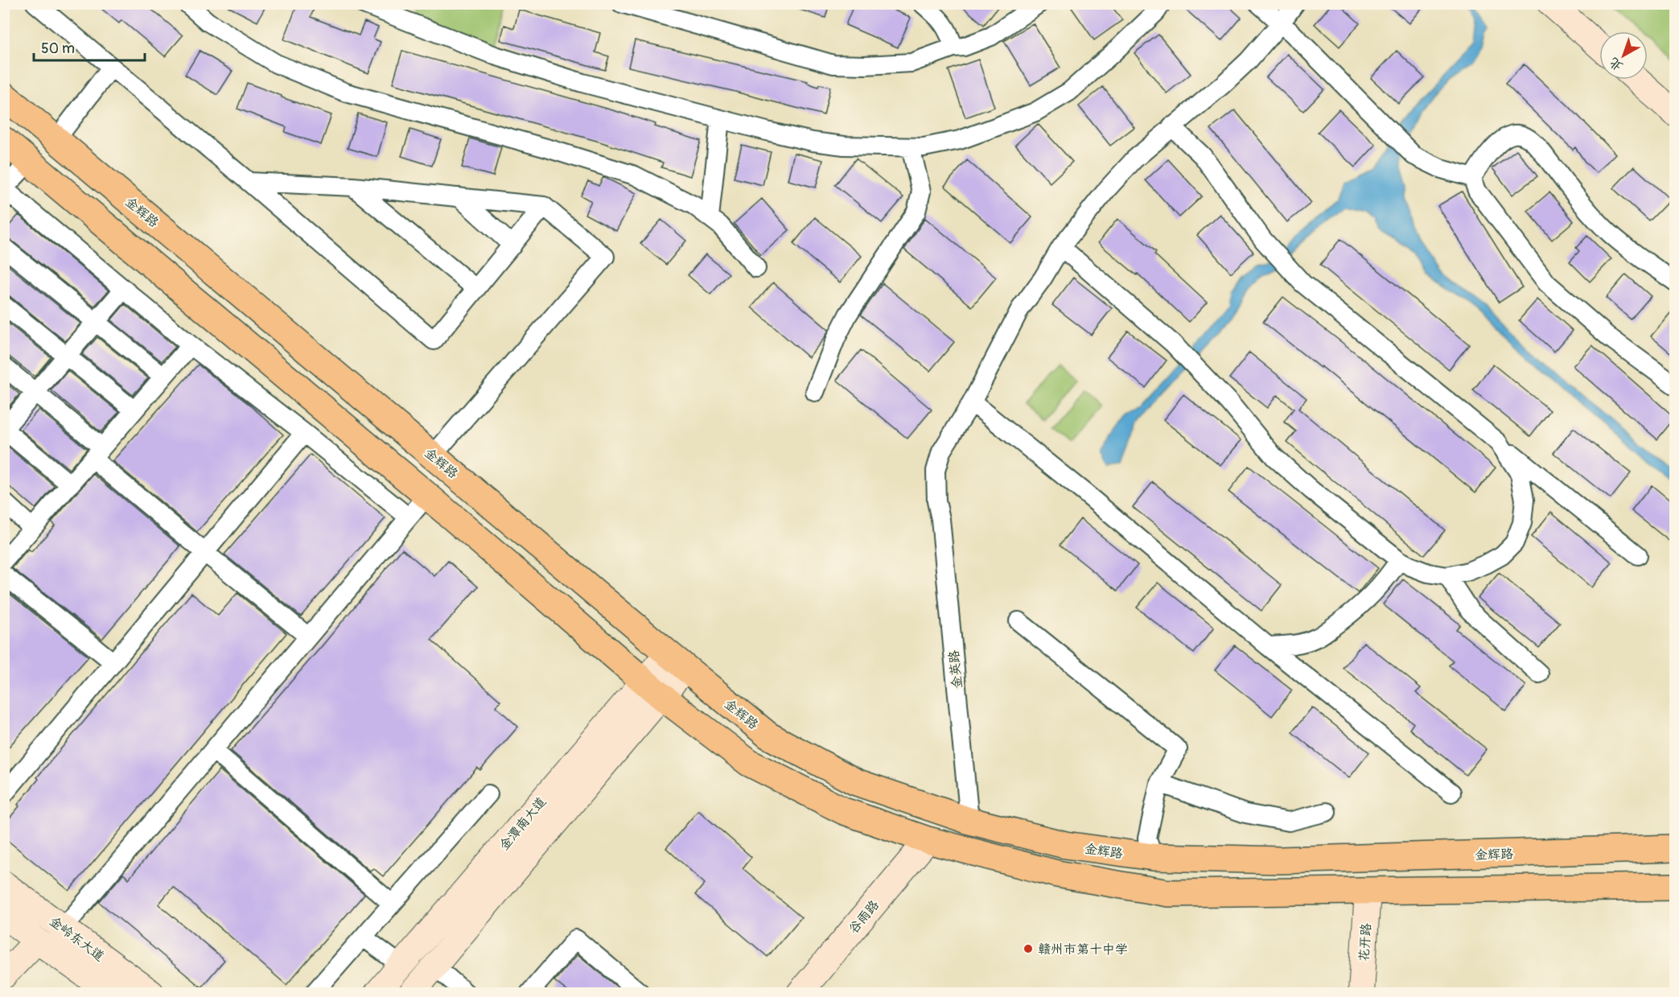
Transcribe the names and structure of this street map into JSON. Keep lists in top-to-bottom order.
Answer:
{
  "streets": {
    "main road": [
      "金辉路",
      "金潭南大道",
      "谷雨路",
      "金岭东大道",
      "花开路"
    ],
    "street": ["金英路"]
  },
  "crossings": [
    ["金辉路", "金英路"],
    ["金辉路", "金潭南大道"]
  ],
  "places": ["赣州市第十中学"],
  "scale_bar": "50 m",
  "north": "bottom left"
}
